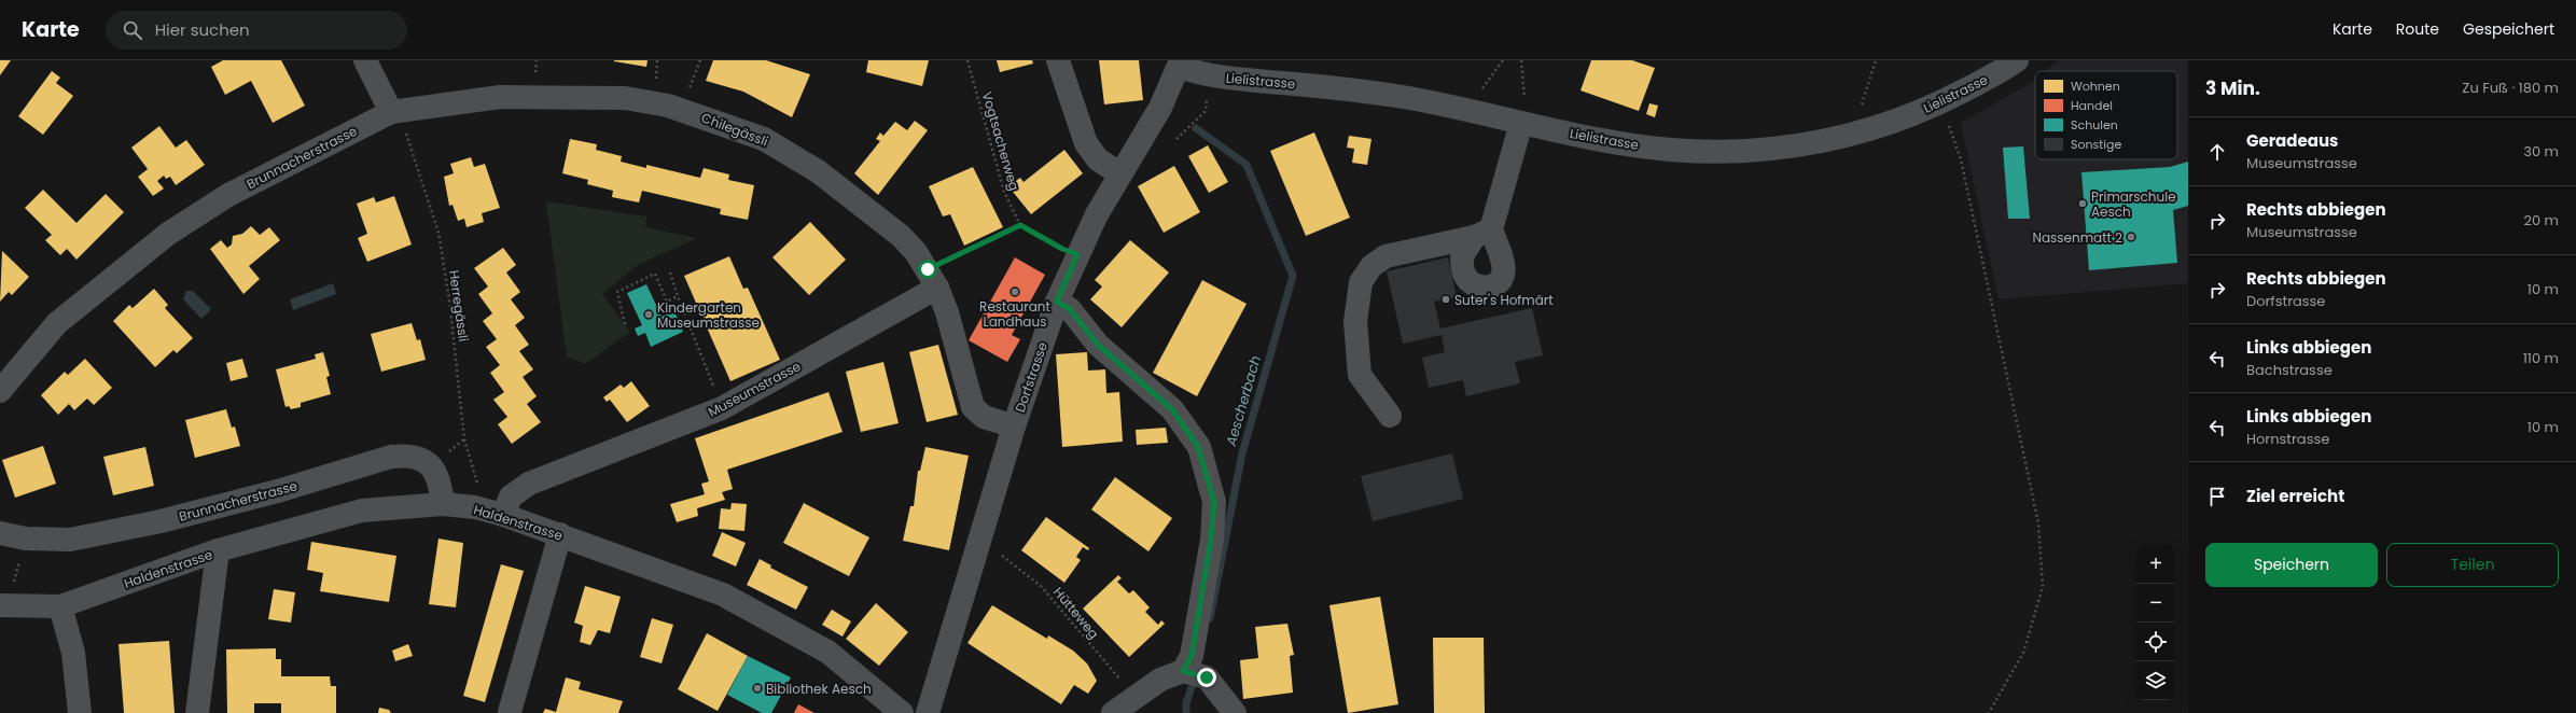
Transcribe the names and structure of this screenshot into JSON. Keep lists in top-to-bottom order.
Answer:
{
  "streets": {
    "street": [
      "Lielistrasse",
      "Chilegässli",
      "Brunnacherstrasse",
      "Dorfstrasse",
      "Museumstrasse",
      "Haldenstrasse"
    ],
    "path": ["Vogtsacherweg", "Herregässli", "Hütteweg"]
  },
  "crossings": [
    ["Lielistrasse", "Dorfstrasse"],
    ["Chilegässli", "Brunnacherstrasse"],
    ["Chilegässli", "Herregässli"],
    ["Chilegässli", "Dorfstrasse"],
    ["Chilegässli", "Museumstrasse"],
    ["Brunnacherstrasse", "Herregässli"],
    ["Brunnacherstrasse", "Haldenstrasse"],
    ["Herregässli", "Haldenstrasse"],
    ["Museumstrasse", "Haldenstrasse"]
  ],
  "water": ["Aescherbach"],
  "places": [
    "Primarschule Aesch",
    "Nassenmatt 2",
    "Restaurant Landhaus",
    "Suter's Hofmärt",
    "Kindergarten Museumstrasse",
    "Bibliothek Aesch"
  ],
  "legend": [
    "Wohnen",
    "Handel",
    "Schulen",
    "Sonstige"
  ],
  "page": {
    "header": "Karte",
    "search": "Hier suchen",
    "nav": ["Karte", "Route", "Gespeichert"],
    "heading": ["3 Min.", "Zu Fuß · 180 m"],
    "list": [
      ["Geradeaus", "Museumstrasse", "30 m"],
      ["Rechts abbiegen", "Museumstrasse", "20 m"],
      ["Rechts abbiegen", "Dorfstrasse", "10 m"],
      ["Links abbiegen", "Bachstrasse", "110 m"],
      ["Links abbiegen", "Hornstrasse", "10 m"],
      "Ziel erreicht"
    ],
    "buttons": ["Speichern", "Teilen"],
    "map_buttons": ["+", "−"]
  }
}
